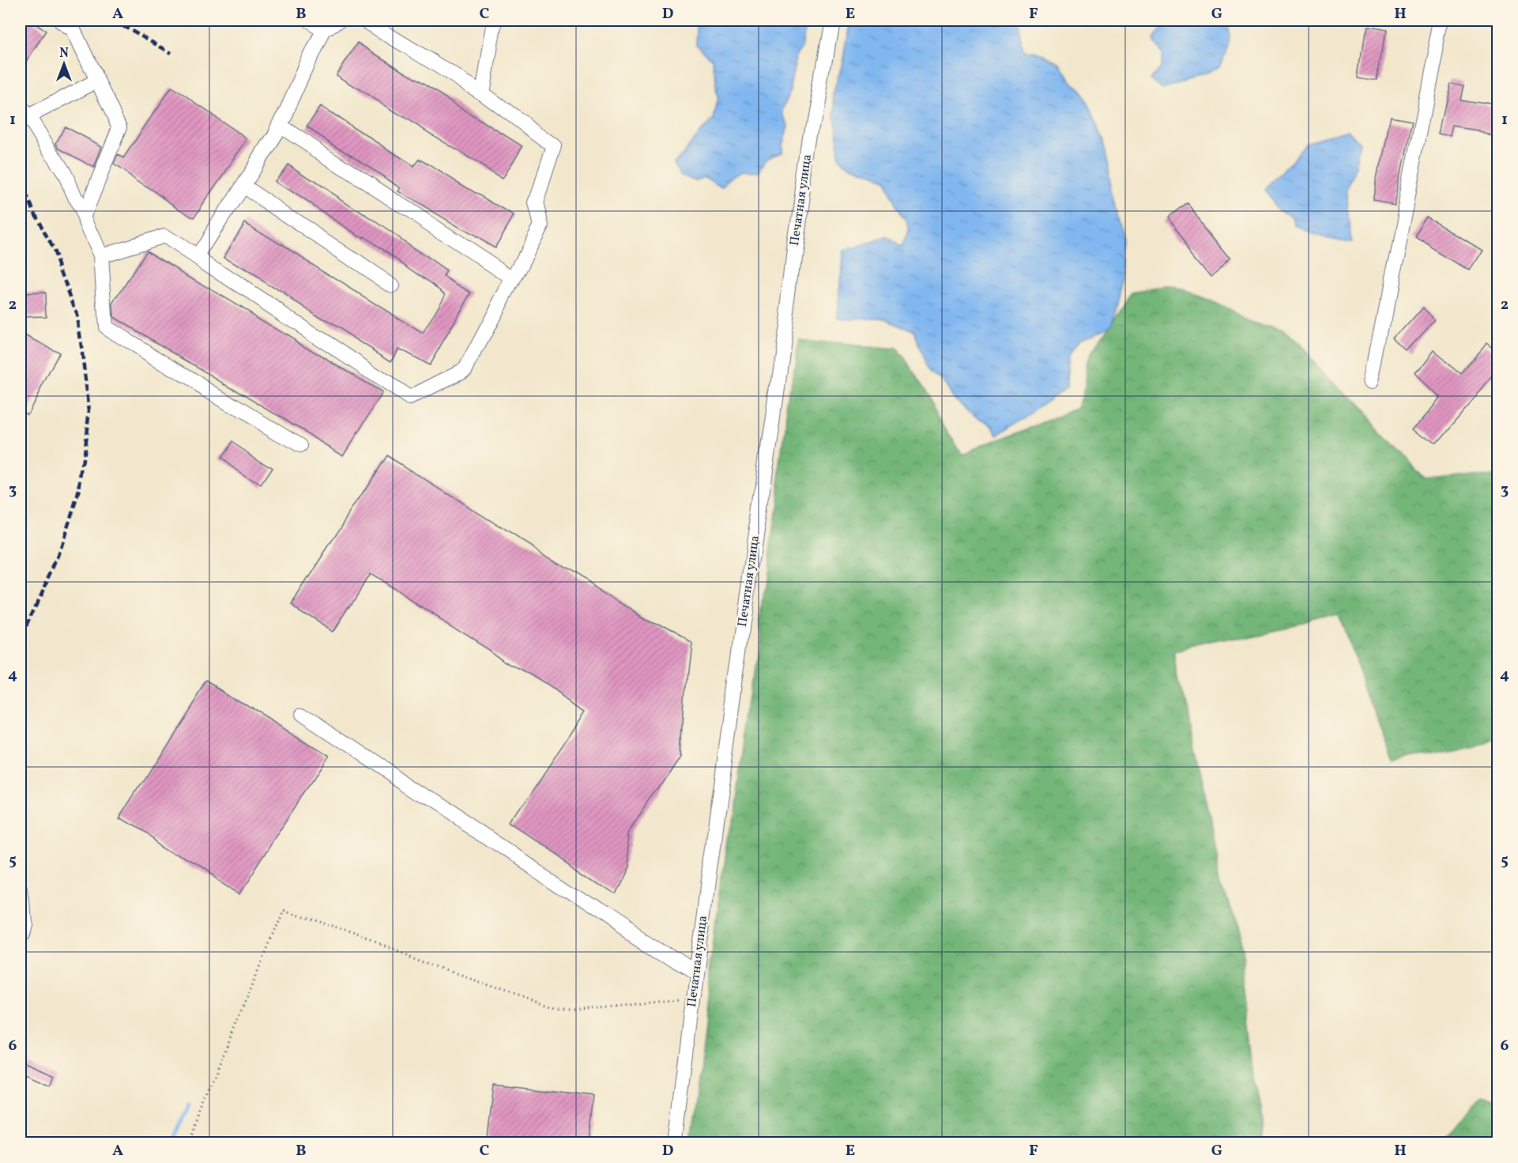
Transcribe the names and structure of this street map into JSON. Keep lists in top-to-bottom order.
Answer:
{
  "streets": {
    "street": ["Печатная улица"]
  },
  "north": "top",
  "grid": {
    "columns": [
      "A",
      "B",
      "C",
      "D",
      "E",
      "F",
      "G",
      "H"
    ],
    "rows": [
      "1",
      "2",
      "3",
      "4",
      "5",
      "6"
    ]
  }
}
